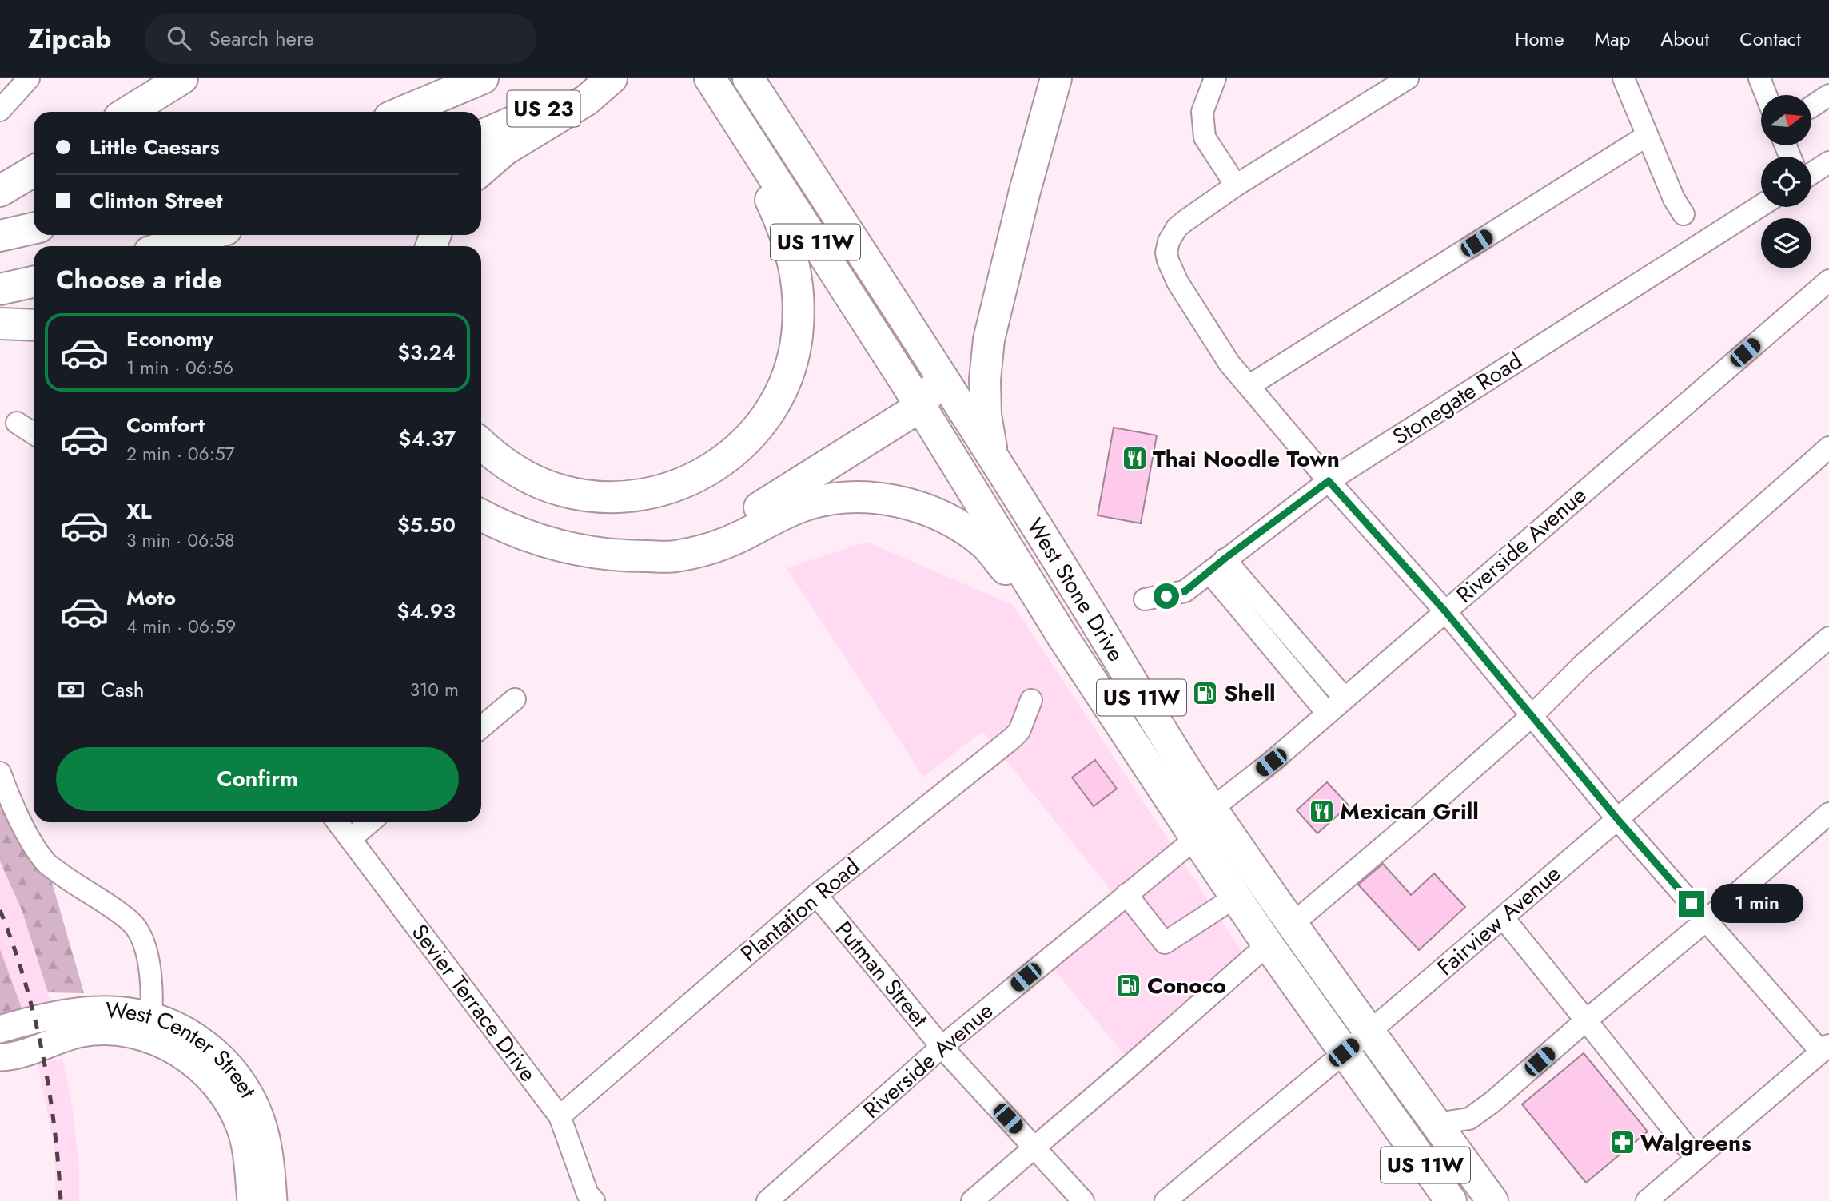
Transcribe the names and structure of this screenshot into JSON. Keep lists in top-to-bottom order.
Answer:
{
  "streets": {
    "highway": ["US 23", "US 11W", "West Stone Drive"],
    "main road": ["West Center Street"],
    "street": [
      "Stonegate Road",
      "Riverside Avenue",
      "Plantation Road",
      "Fairview Avenue",
      "Putman Street",
      "Sevier Terrace Drive"
    ]
  },
  "crossings": [
    ["Riverside Avenue", "West Stone Drive"],
    ["Riverside Avenue", "Putman Street"],
    ["West Stone Drive", "Fairview Avenue"],
    ["Plantation Road", "Putman Street"],
    ["Plantation Road", "Sevier Terrace Drive"]
  ],
  "places": {
    "restaurant": ["Thai Noodle Town", "Mexican Grill"],
    "fuel station": ["Shell", "Conoco"],
    "pharmacy": ["Walgreens"]
  },
  "north": "right",
  "page": {
    "header": "Zipcab",
    "search": "Search here",
    "nav": [
      "Home",
      "Map",
      "About",
      "Contact"
    ],
    "banner": ["Little Caesars", "Clinton Street"],
    "heading": "Choose a ride",
    "list": [
      {
        "name": "Economy",
        "note": "1 min · 06:56",
        "value": "$3.24"
      },
      {
        "name": "Comfort",
        "note": "2 min · 06:57",
        "value": "$4.37"
      },
      {
        "name": "XL",
        "note": "3 min · 06:58",
        "value": "$5.50"
      },
      {
        "name": "Moto",
        "note": "4 min · 06:59",
        "value": "$4.93"
      }
    ],
    "pay": ["Cash", "310 m"],
    "buttons": "Confirm",
    "bubble": "1 min"
  }
}
